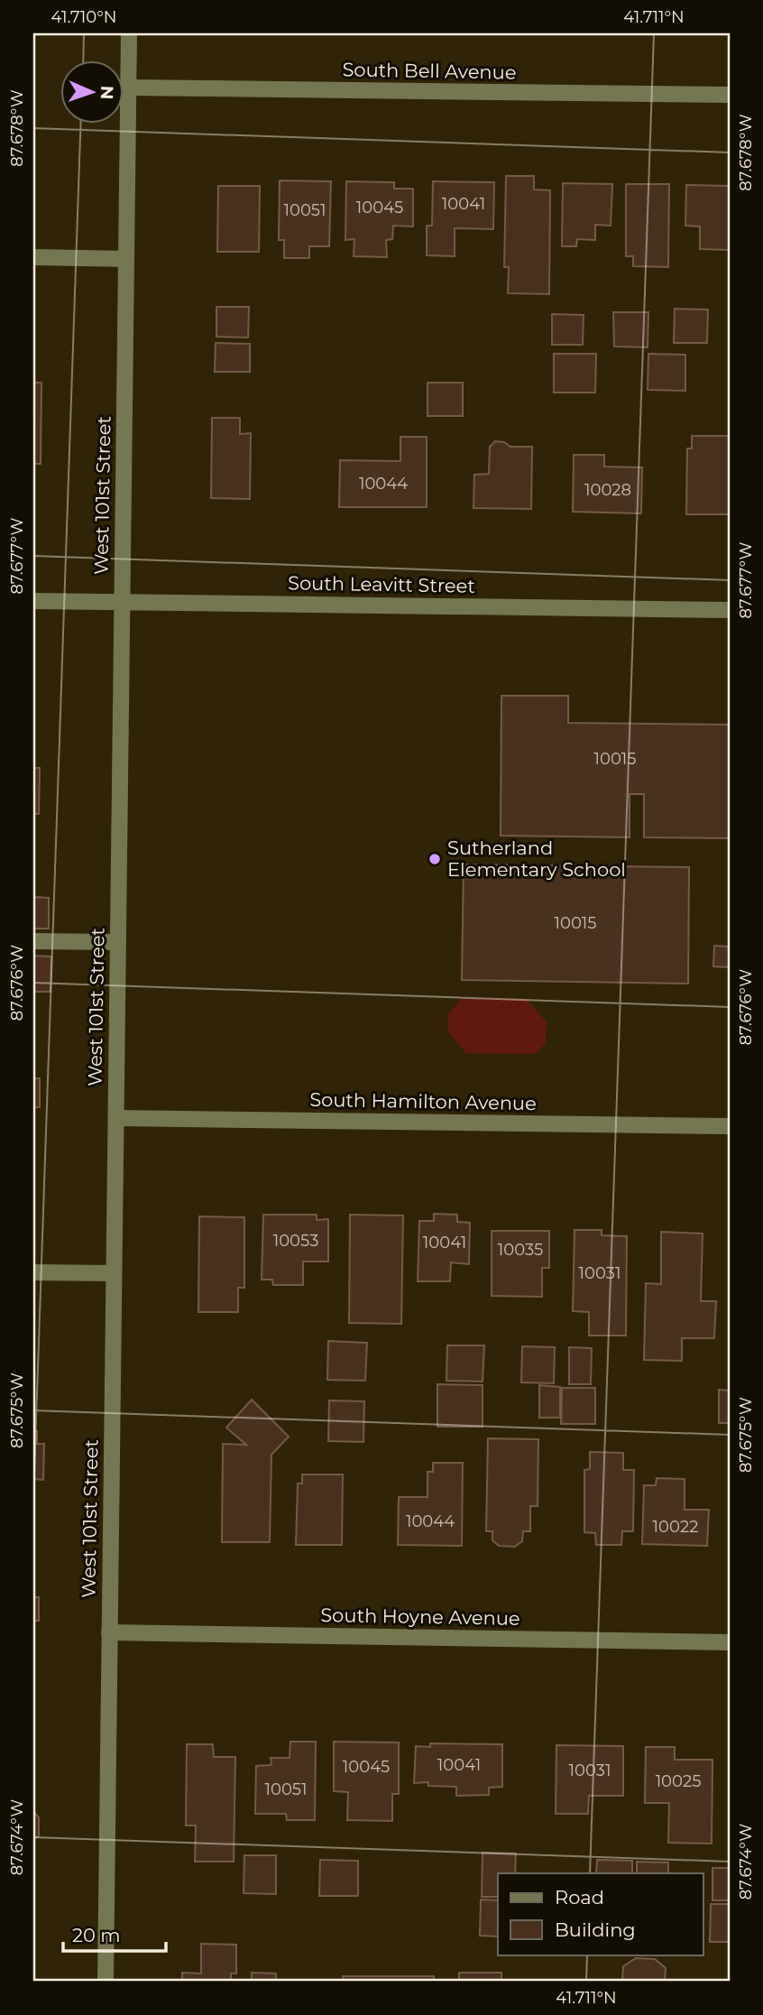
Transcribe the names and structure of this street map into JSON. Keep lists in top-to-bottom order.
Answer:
{
  "streets": {
    "street": [
      "South Bell Avenue",
      "West 101st Street",
      "South Leavitt Street",
      "South Hamilton Avenue",
      "South Hoyne Avenue"
    ]
  },
  "crossings": [
    ["South Bell Avenue", "West 101st Street"],
    ["West 101st Street", "South Leavitt Street"],
    ["West 101st Street", "South Hamilton Avenue"],
    ["West 101st Street", "South Hoyne Avenue"]
  ],
  "places": ["Sutherland Elementary School"],
  "house_numbers": [
    "10041",
    "10045",
    "10051",
    "10044",
    "10028",
    "10015",
    "10015",
    "10053",
    "10041",
    "10035",
    "10031",
    "10044",
    "10022",
    "10041",
    "10045",
    "10031",
    "10025",
    "10051"
  ],
  "legend": ["Road", "Building"],
  "scale_bar": "20 m",
  "north": "right",
  "coordinates": [
    "41.710°N",
    "41.711°N",
    "87.678°W",
    "87.677°W",
    "87.676°W",
    "87.675°W",
    "87.674°W"
  ]
}
